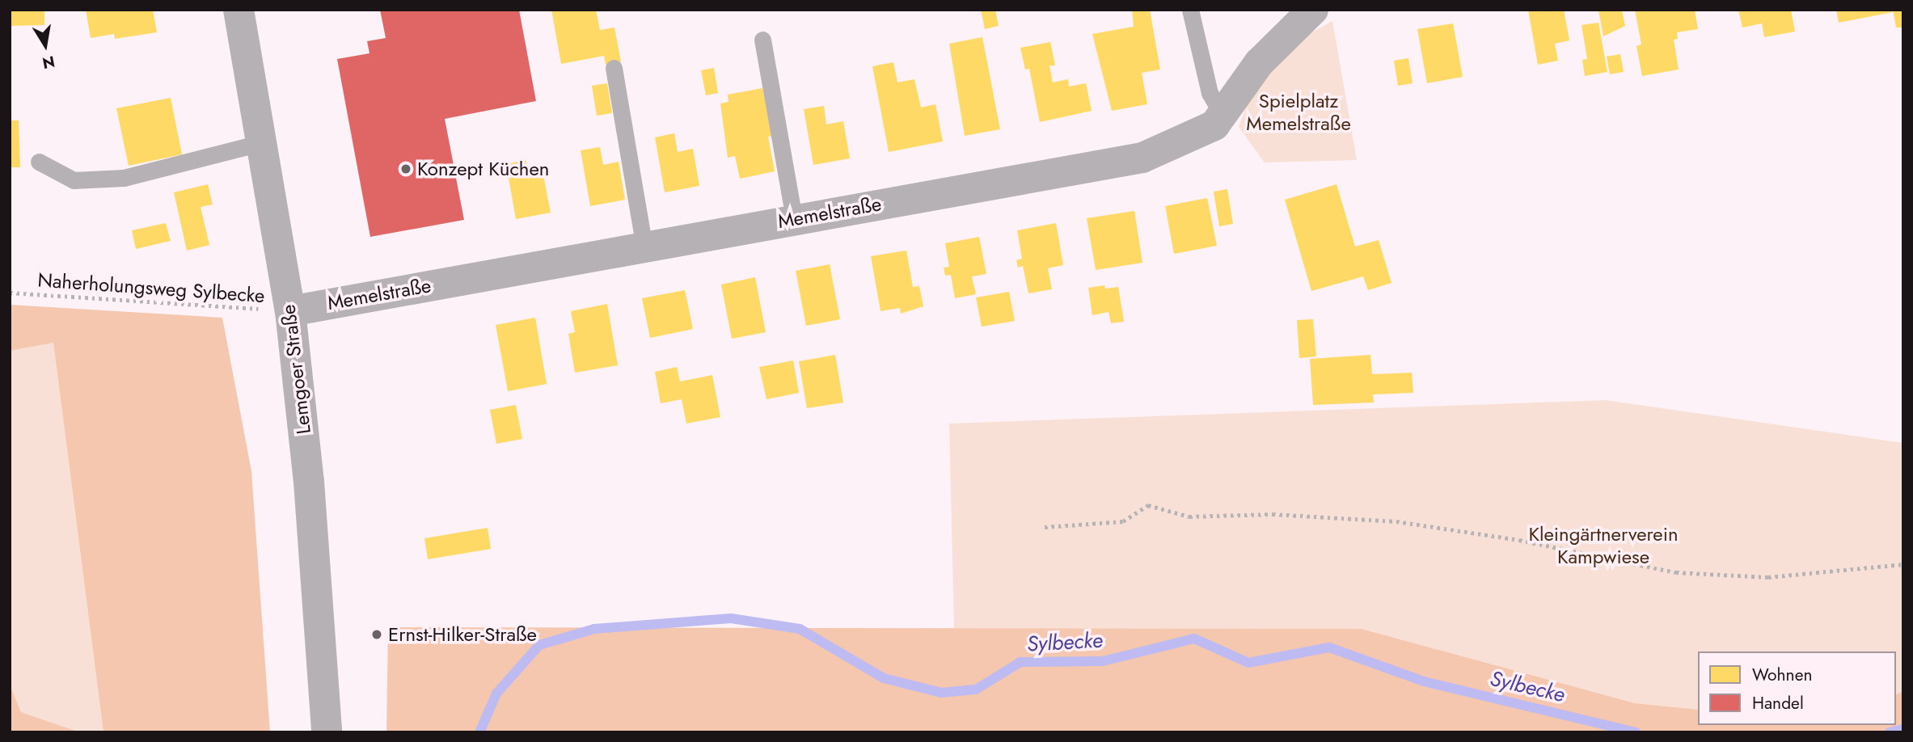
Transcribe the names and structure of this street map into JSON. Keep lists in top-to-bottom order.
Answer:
{
  "streets": {
    "main road": ["Lemgoer Straße"],
    "street": ["Memelstraße"],
    "path": ["Naherholungsweg Sylbecke"]
  },
  "crossings": [
    ["Memelstraße", "Naherholungsweg Sylbecke"],
    ["Memelstraße", "Lemgoer Straße"],
    ["Naherholungsweg Sylbecke", "Lemgoer Straße"]
  ],
  "water": ["Sylbecke"],
  "parks": ["Spielplatz Memelstraße", "Kleingärtnerverein Kampwiese"],
  "places": ["Konzept Küchen", "Ernst-Hilker-Straße"],
  "legend": ["Wohnen", "Handel"],
  "north": "bottom"
}
